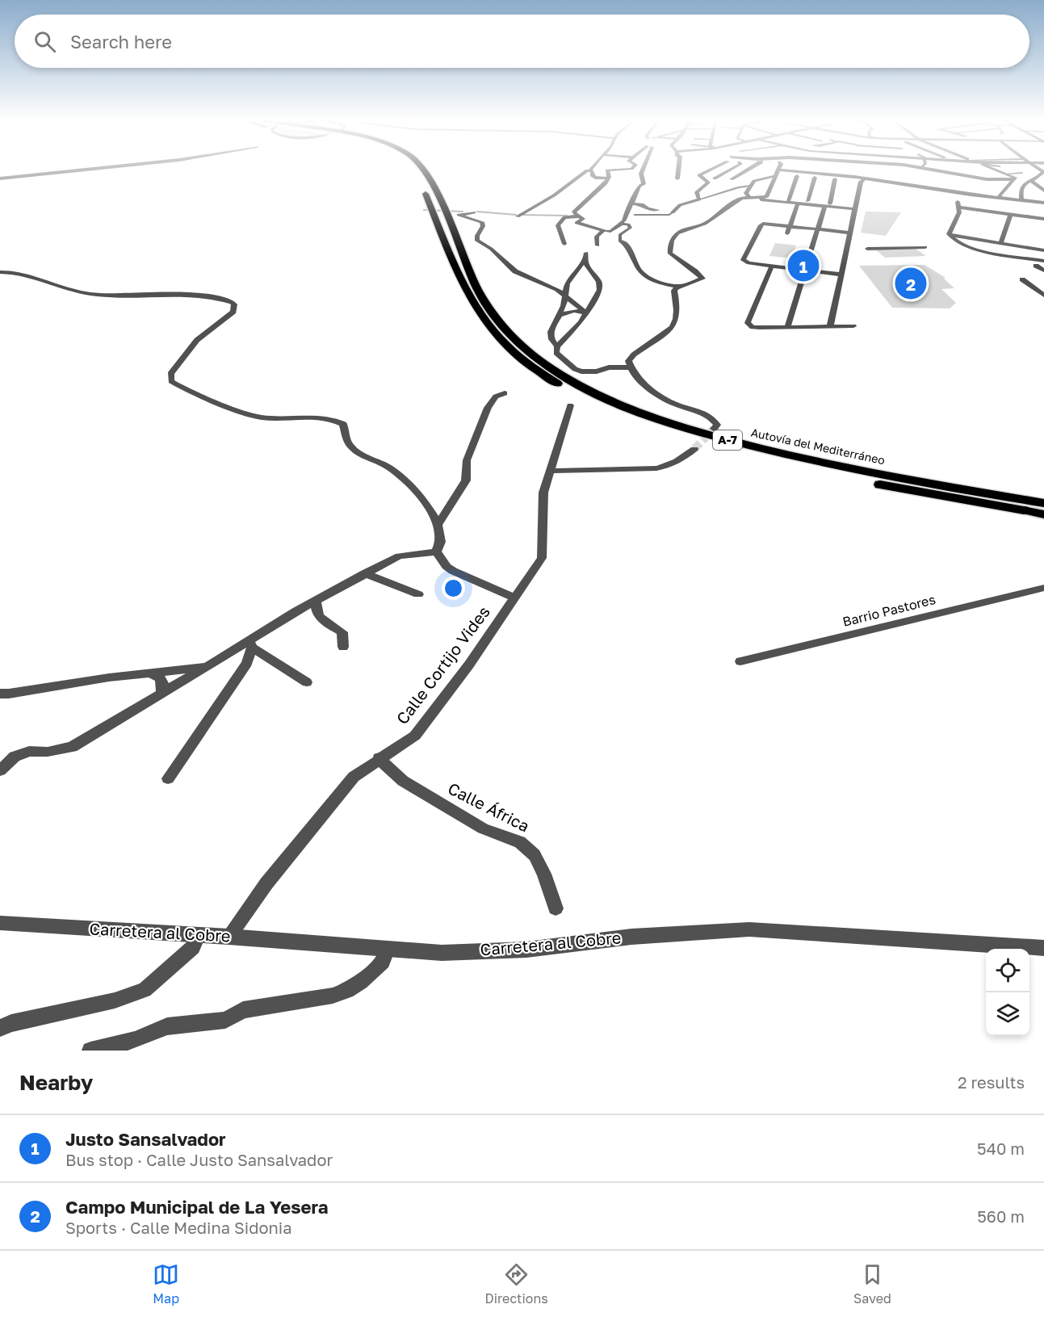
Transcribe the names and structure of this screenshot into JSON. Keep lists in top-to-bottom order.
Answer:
{
  "streets": {
    "highway": ["A-7", "Autovía del Mediterráneo"],
    "street": [
      "Barrio Pastores",
      "Calle Cortijo Vides",
      "Calle África",
      "Carretera al Cobre"
    ]
  },
  "crossings": [
    ["Calle Cortijo Vides", "Calle África"],
    ["Calle Cortijo Vides", "Carretera al Cobre"]
  ],
  "page": {
    "search": "Search here",
    "pins": ["1", "2"],
    "heading": ["Nearby", "2 results"],
    "list": [
      {
        "mark": "1",
        "name": "Justo Sansalvador",
        "note": "Bus stop · Calle Justo Sansalvador",
        "value": "540 m"
      },
      {
        "mark": "2",
        "name": "Campo Municipal de La Yesera",
        "note": "Sports · Calle Medina Sidonia",
        "value": "560 m"
      }
    ],
    "nav": ["Map", "Directions", "Saved"]
  }
}
